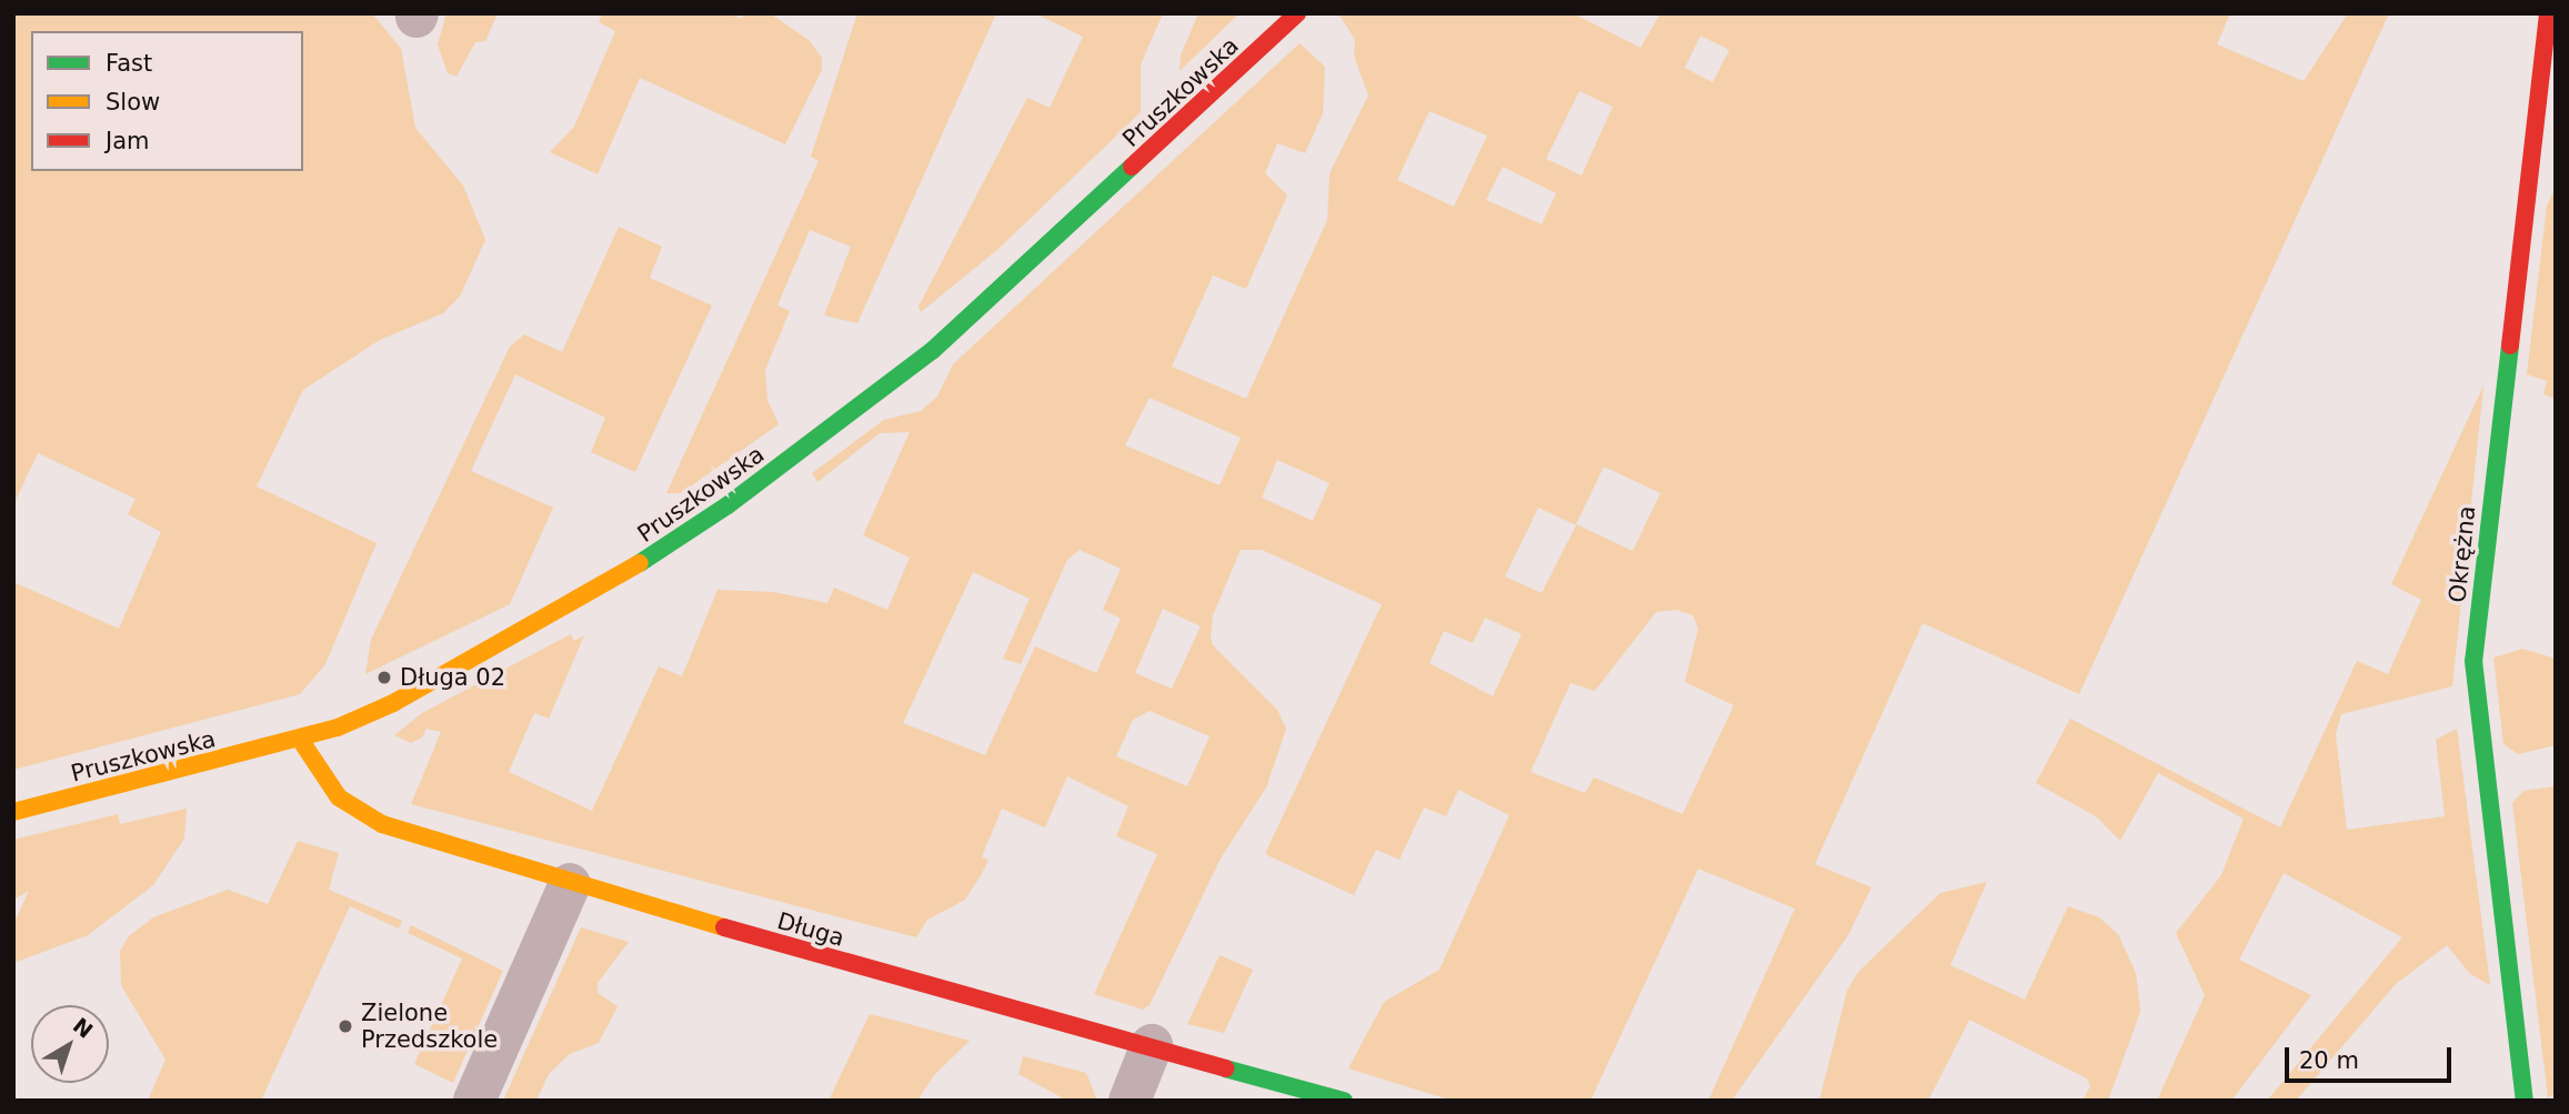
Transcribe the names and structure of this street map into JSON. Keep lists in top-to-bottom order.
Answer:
{
  "streets": {
    "street": ["Pruszkowska", "Okrężna", "Długa"]
  },
  "crossings": [
    ["Pruszkowska", "Długa"]
  ],
  "places": ["Długa 02", "Zielone Przedszkole"],
  "legend": ["Fast", "Slow", "Jam"],
  "scale_bar": "20 m",
  "north": "top right"
}
